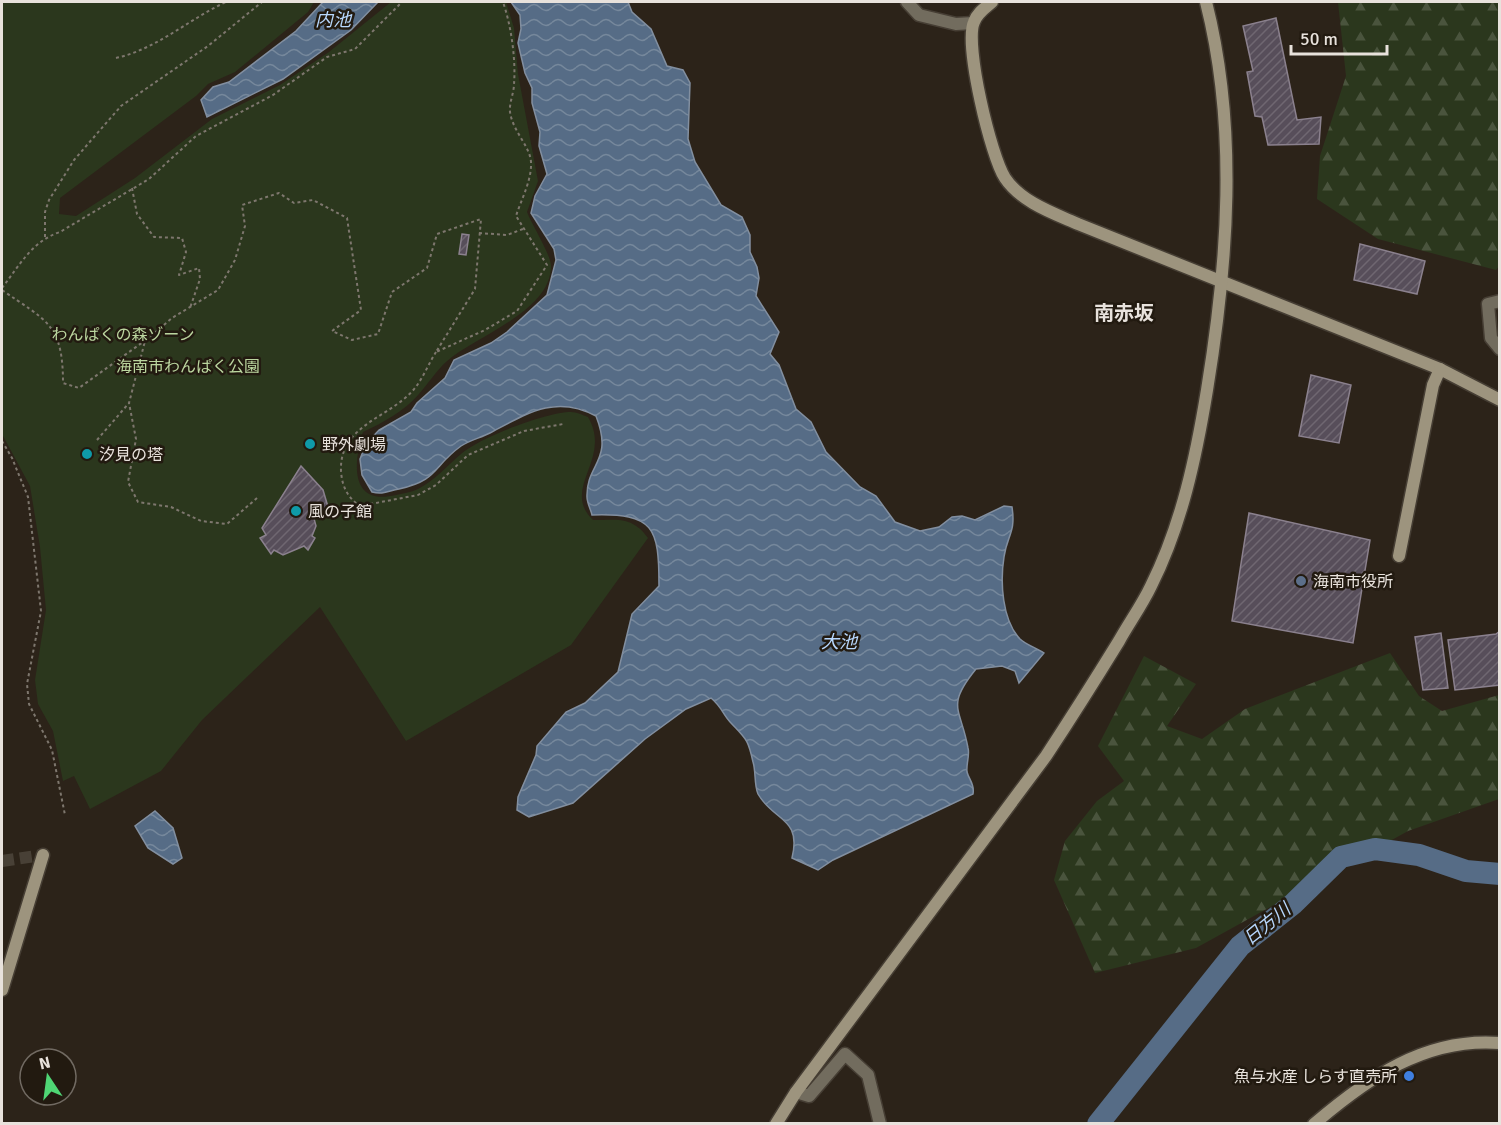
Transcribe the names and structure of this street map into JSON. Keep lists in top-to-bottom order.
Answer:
{
  "districts": ["南赤坂"],
  "water": ["内池", "大池", "日方川"],
  "parks": ["わんぱくの森ゾーン", "海南市わんぱく公園"],
  "places": [
    "野外劇場",
    "汐見の塔",
    "風の子館",
    "海南市役所",
    "魚与水産 しらす直売所"
  ],
  "scale_bar": "50 m",
  "north": "top"
}
